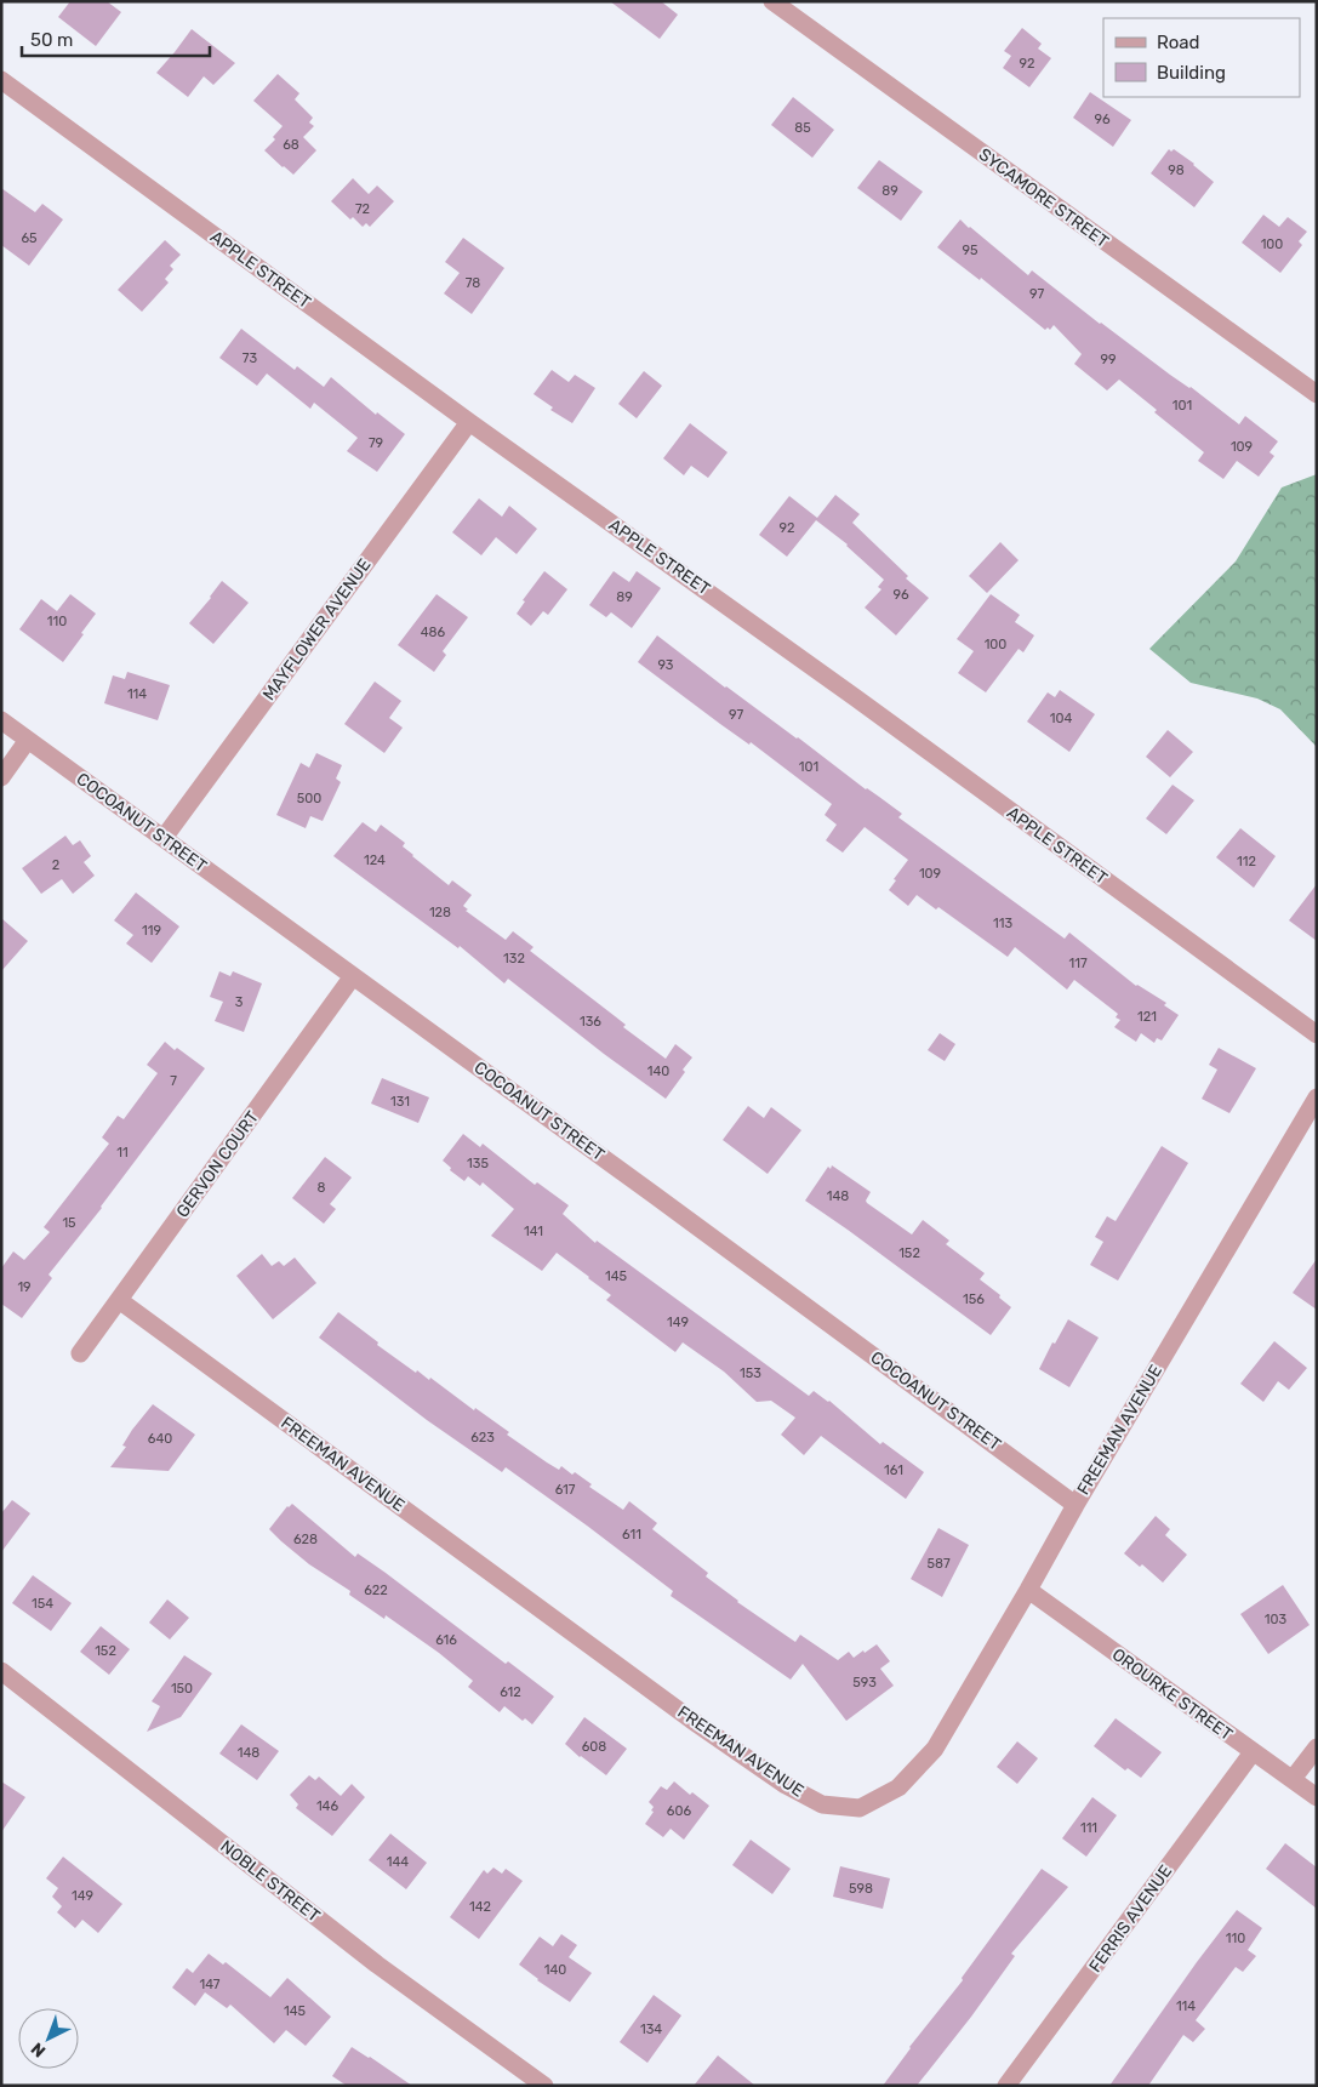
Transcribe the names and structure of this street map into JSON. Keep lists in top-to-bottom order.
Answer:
{
  "streets": {
    "street": [
      "SYCAMORE STREET",
      "APPLE STREET",
      "MAYFLOWER AVENUE",
      "COCOANUT STREET",
      "GERVON COURT",
      "FREEMAN AVENUE",
      "OROURKE STREET",
      "NOBLE STREET",
      "FERRIS AVENUE"
    ]
  },
  "crossings": [
    ["APPLE STREET", "MAYFLOWER AVENUE"],
    ["MAYFLOWER AVENUE", "COCOANUT STREET"],
    ["COCOANUT STREET", "GERVON COURT"],
    ["COCOANUT STREET", "FREEMAN AVENUE"],
    ["GERVON COURT", "FREEMAN AVENUE"],
    ["FREEMAN AVENUE", "OROURKE STREET"],
    ["OROURKE STREET", "FERRIS AVENUE"]
  ],
  "house_numbers": [
    "92",
    "96",
    "85",
    "68",
    "98",
    "89",
    "72",
    "65",
    "100",
    "95",
    "78",
    "97",
    "73",
    "99",
    "101",
    "79",
    "109",
    "92",
    "96",
    "89",
    "110",
    "486",
    "100",
    "93",
    "114",
    "97",
    "104",
    "101",
    "500",
    "124",
    "112",
    "2",
    "109",
    "128",
    "113",
    "119",
    "132",
    "117",
    "3",
    "121",
    "136",
    "140",
    "7",
    "131",
    "11",
    "135",
    "8",
    "148",
    "15",
    "141",
    "152",
    "145",
    "19",
    "156",
    "149",
    "153",
    "623",
    "640",
    "161",
    "617",
    "611",
    "628",
    "587",
    "622",
    "154",
    "103",
    "616",
    "152",
    "593",
    "150",
    "612",
    "608",
    "148",
    "146",
    "606",
    "111",
    "144",
    "598",
    "149",
    "142",
    "110",
    "140",
    "147",
    "114",
    "145",
    "134"
  ],
  "legend": ["Road", "Building"],
  "scale_bar": "50 m",
  "north": "bottom left"
}
